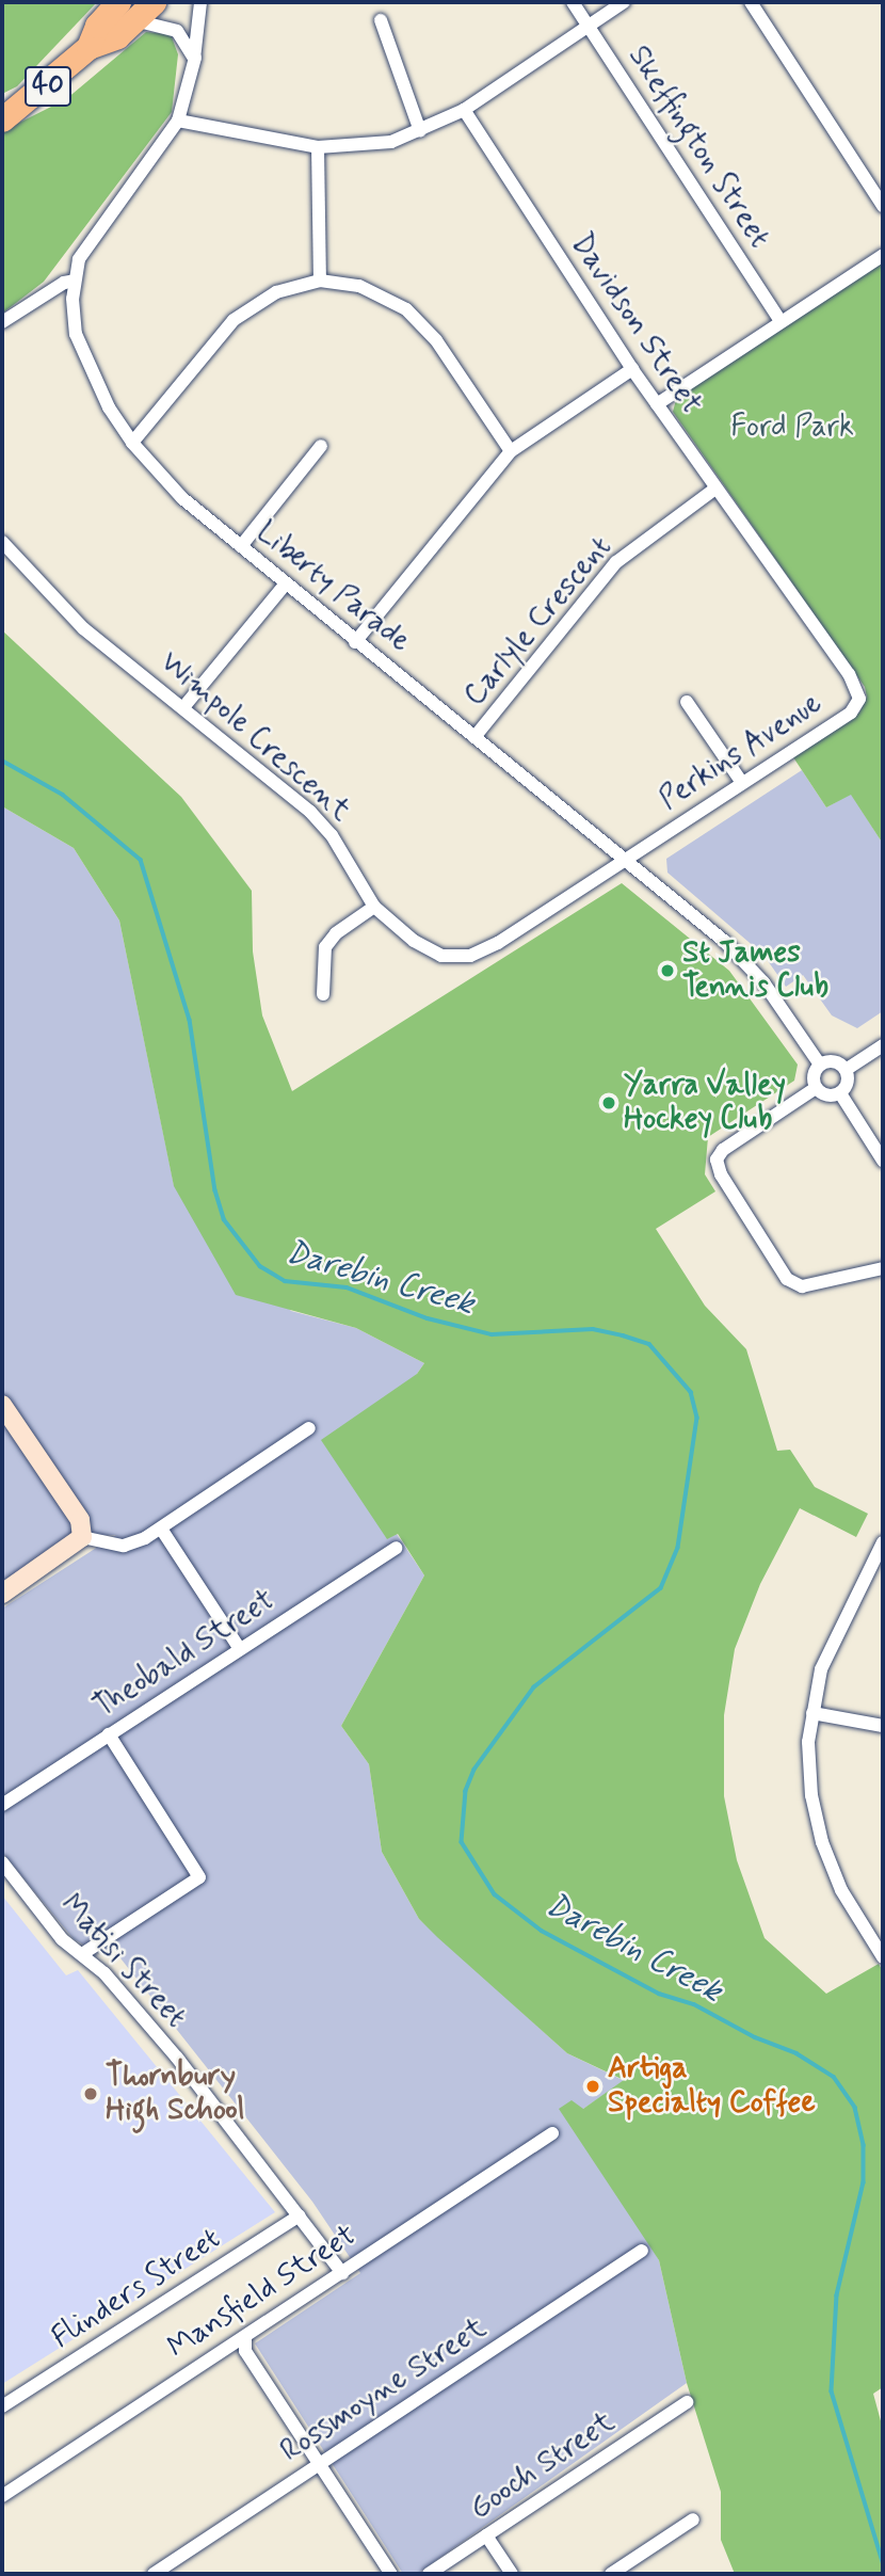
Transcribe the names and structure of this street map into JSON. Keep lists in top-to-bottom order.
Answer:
{
  "streets": {
    "highway": ["40"],
    "street": [
      "Skeffington Street",
      "Davidson Street",
      "Liberty Parade",
      "Carlyle Crescent",
      "Wimpole Crescent",
      "Perkins Avenue",
      "Theobald Street",
      "Matisi Street",
      "Flinders Street",
      "Mansfield Street",
      "Rossmoyne Street",
      "Gooch Street"
    ]
  },
  "crossings": [
    ["Davidson Street", "Carlyle Crescent"],
    ["Davidson Street", "Perkins Avenue"],
    ["Liberty Parade", "Carlyle Crescent"],
    ["Liberty Parade", "Wimpole Crescent"],
    ["Liberty Parade", "Perkins Avenue"],
    ["Wimpole Crescent", "Perkins Avenue"],
    ["Matisi Street", "Flinders Street"],
    ["Matisi Street", "Mansfield Street"]
  ],
  "water": ["Darebin Creek"],
  "parks": ["Ford Park"],
  "places": [
    "St James Tennis Club",
    "Yarra Valley Hockey Club",
    "Artiga Specialty Coffee",
    "Thornbury High School"
  ]
}
